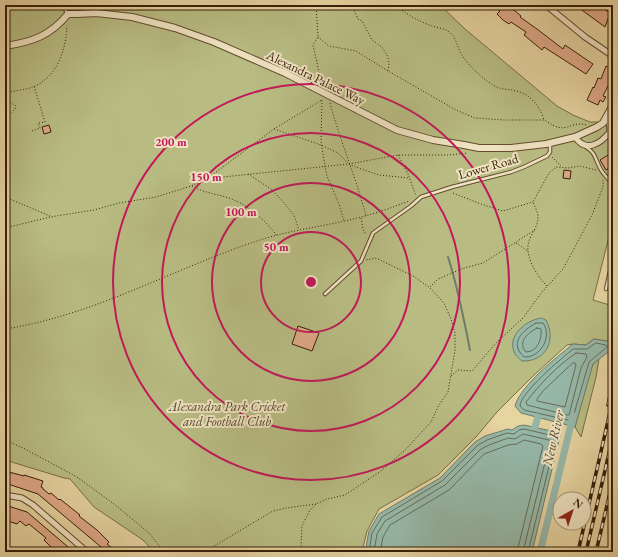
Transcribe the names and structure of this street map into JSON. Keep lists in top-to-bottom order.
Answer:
{
  "streets": {
    "street": ["Alexandra Palace Way"],
    "lane": ["Lower Road"]
  },
  "crossings": [
    ["Alexandra Palace Way", "Lower Road"]
  ],
  "water": ["New River"],
  "parks": ["Alexandra Park Cricket and Football Club"],
  "north": "top right",
  "rings": [
    "200 m",
    "150 m",
    "100 m",
    "50 m"
  ]
}
